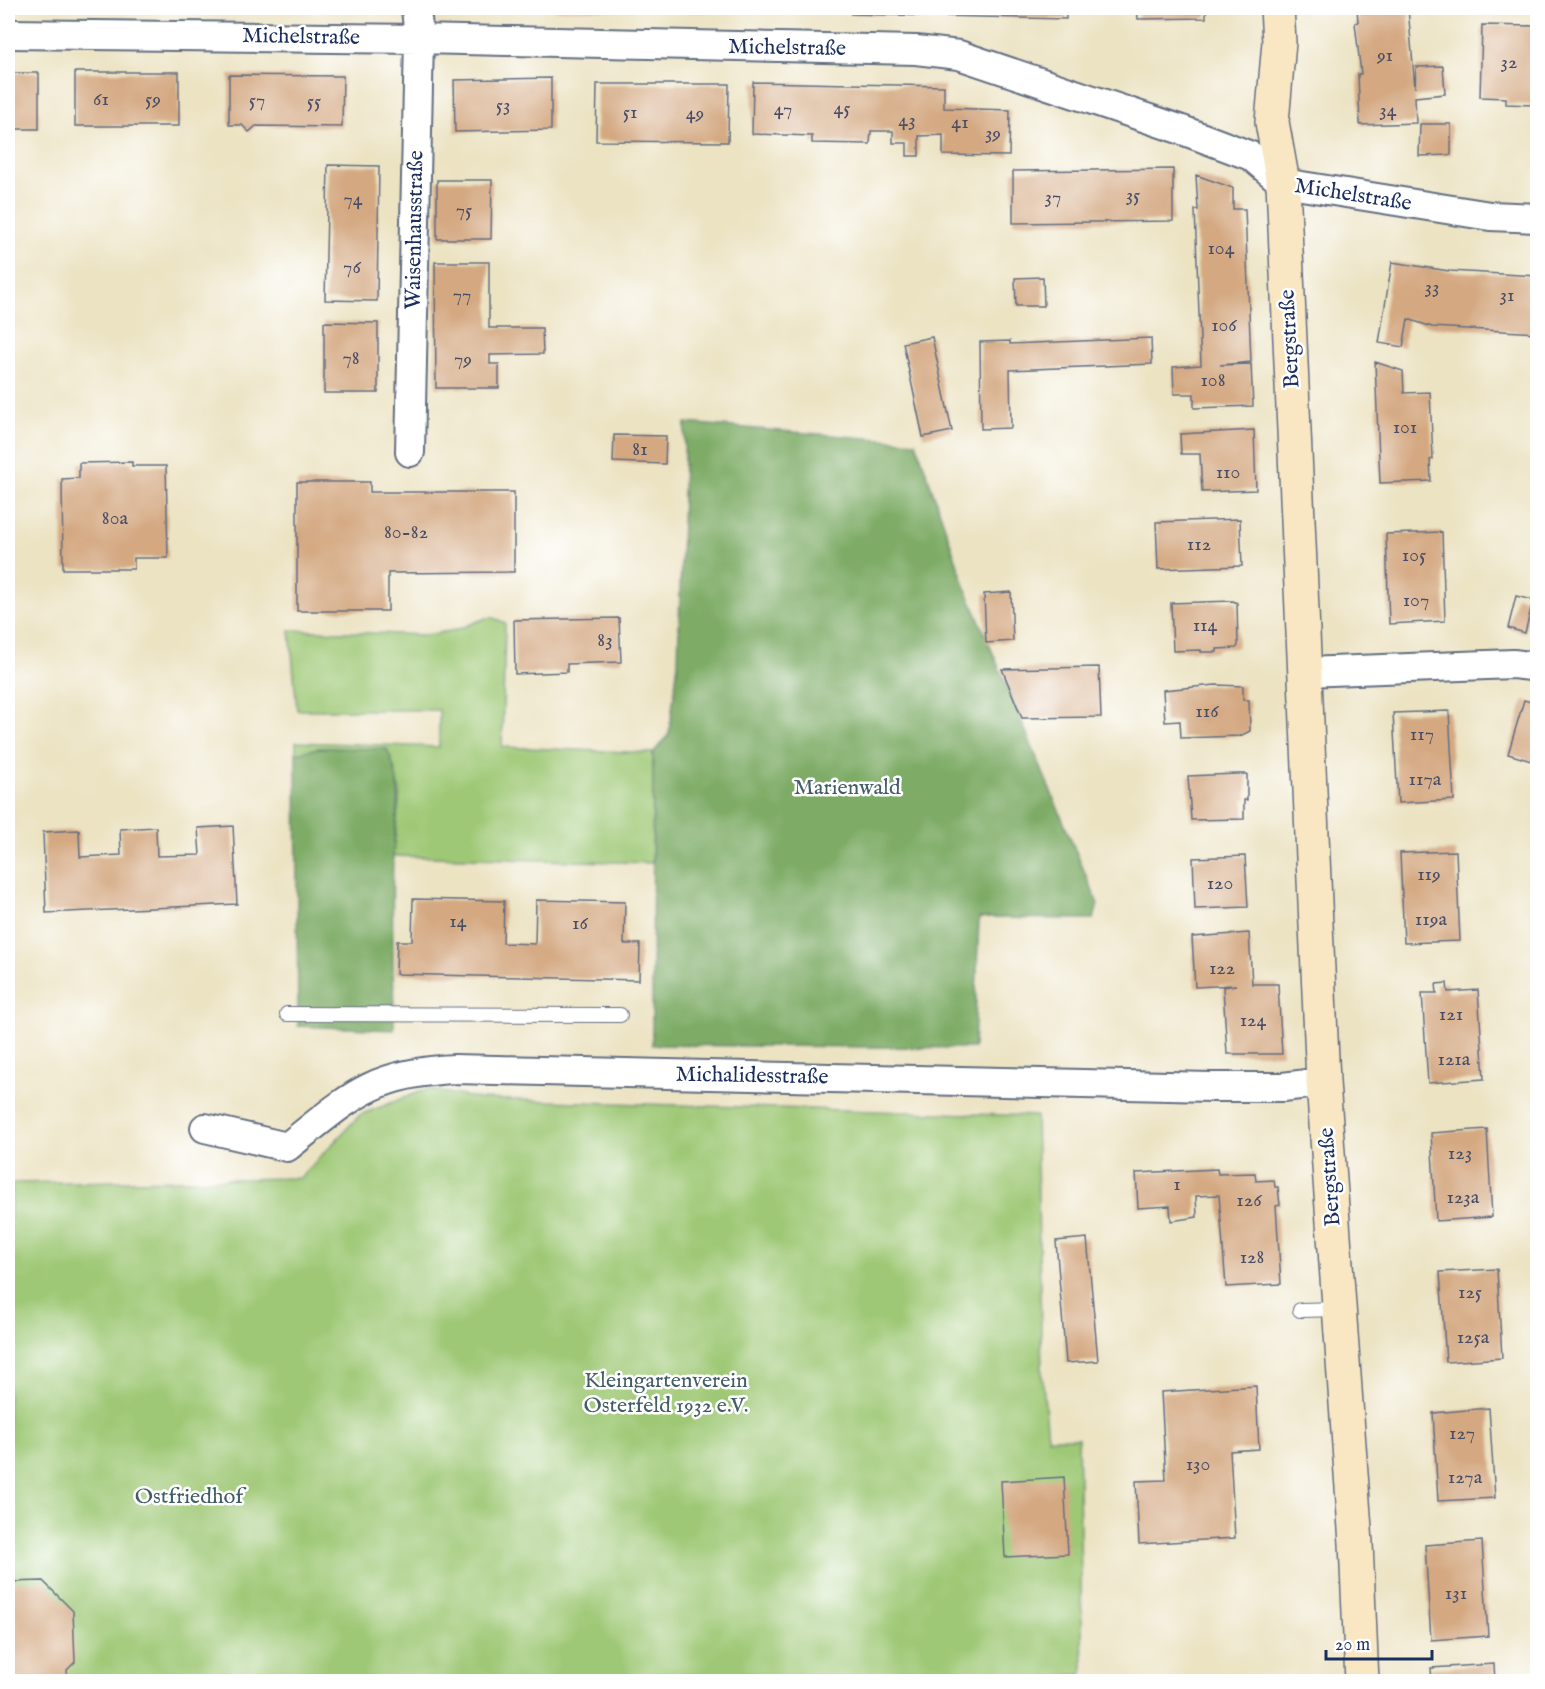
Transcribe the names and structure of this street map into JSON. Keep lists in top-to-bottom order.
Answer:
{
  "streets": {
    "street": [
      "Michelstraße",
      "Waisenhausstraße",
      "Bergstraße",
      "Michalidesstraße"
    ]
  },
  "crossings": [
    ["Michelstraße", "Waisenhausstraße"],
    ["Michelstraße", "Bergstraße"],
    ["Bergstraße", "Michalidesstraße"]
  ],
  "parks": ["Marienwald", "Kleingartenverein Osterfeld 1932 e.V.", "Ostfriedhof"],
  "house_numbers": [
    "91",
    "32",
    "61",
    "59",
    "57",
    "55",
    "53",
    "45",
    "47",
    "34",
    "51",
    "49",
    "43",
    "41",
    "39",
    "35",
    "37",
    "74",
    "75",
    "104",
    "76",
    "33",
    "77",
    "31",
    "106",
    "78",
    "79",
    "108",
    "101",
    "81",
    "110",
    "80a",
    "80-82",
    "112",
    "105",
    "107",
    "114",
    "83",
    "116",
    "117",
    "117a",
    "119",
    "120",
    "119a",
    "14",
    "16",
    "122",
    "121",
    "124",
    "121a",
    "123",
    "1",
    "123a",
    "126",
    "128",
    "125",
    "125a",
    "127",
    "130",
    "127a",
    "131"
  ],
  "scale_bar": "20 m"
}
